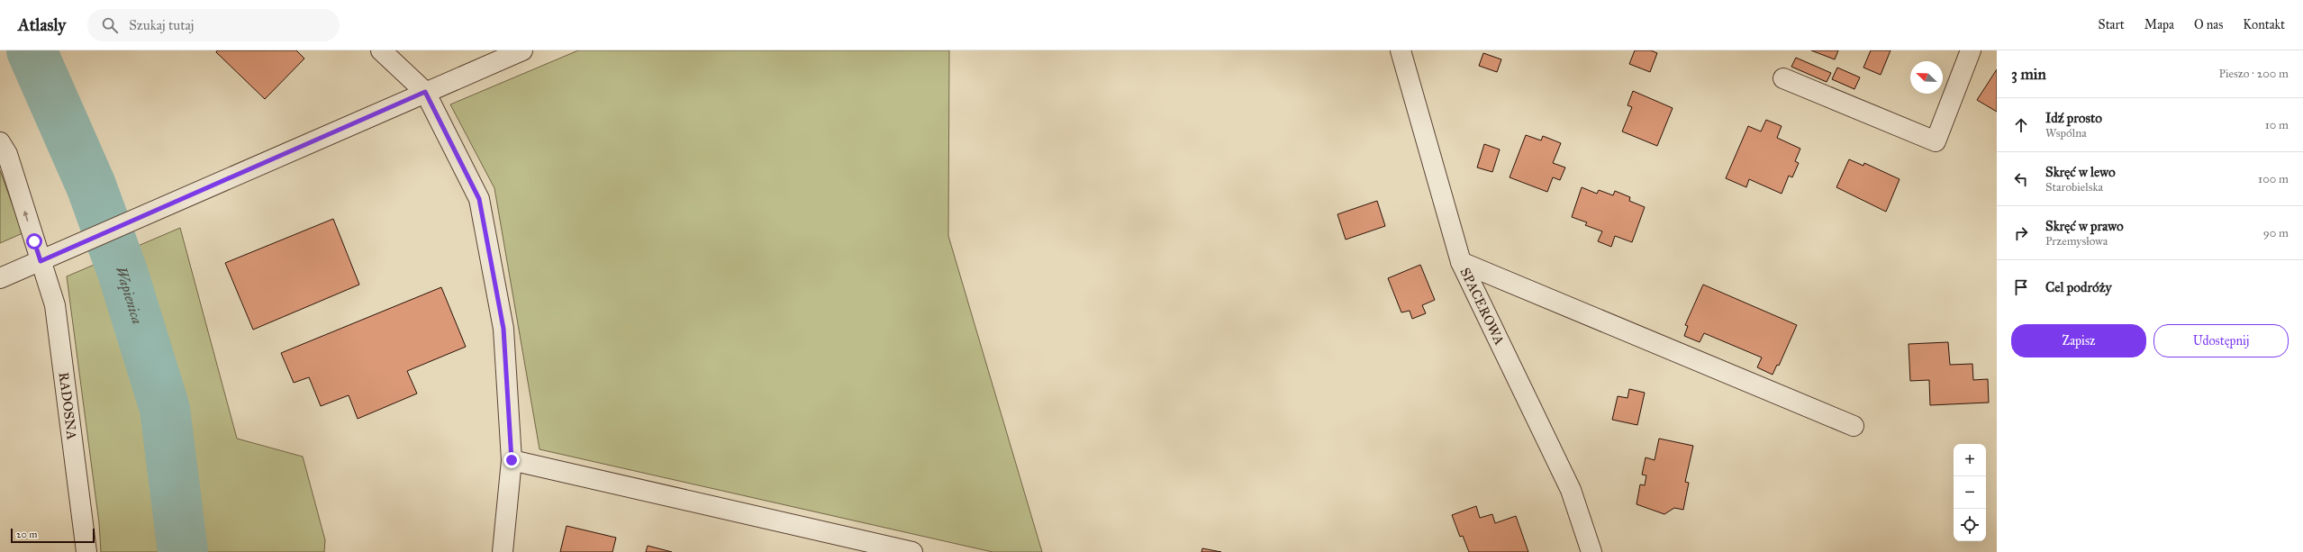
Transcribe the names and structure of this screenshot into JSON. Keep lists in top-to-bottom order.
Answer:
{
  "streets": {
    "street": ["SPACEROWA", "RADOSNA"]
  },
  "water": ["Wapienica"],
  "scale_bar": "20 m",
  "north": "top left",
  "page": {
    "header": "Atlasly",
    "search": "Szukaj tutaj",
    "nav": [
      "Start",
      "Mapa",
      "O nas",
      "Kontakt"
    ],
    "heading": ["3 min", "Pieszo · 200 m"],
    "list": [
      ["Idź prosto", "Wspólna", "10 m"],
      ["Skręć w lewo", "Starobielska", "100 m"],
      ["Skręć w prawo", "Przemysłowa", "90 m"],
      "Cel podróży"
    ],
    "buttons": ["Zapisz", "Udostępnij"],
    "map_buttons": ["+", "−"],
    "scale": "20 m"
  }
}
